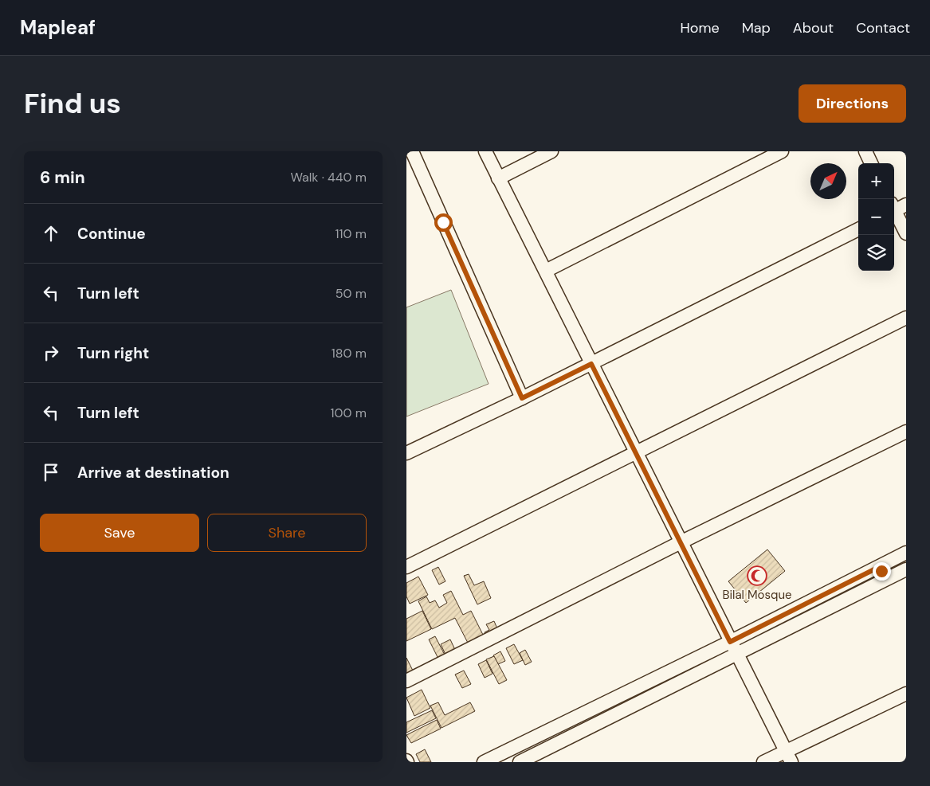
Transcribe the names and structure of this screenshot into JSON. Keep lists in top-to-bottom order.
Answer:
{
  "places": {
    "mosque": ["Bilal Mosque"]
  },
  "north": "top right",
  "page": {
    "header": "Mapleaf",
    "nav": [
      "Home",
      "Map",
      "About",
      "Contact"
    ],
    "buttons": [
      "Directions",
      ["Save", "Share"]
    ],
    "title": "Find us",
    "heading": ["6 min", "Walk · 440 m"],
    "map_buttons": ["+", "−"],
    "list": [
      ["Continue", "110 m"],
      ["Turn left", "50 m"],
      ["Turn right", "180 m"],
      ["Turn left", "100 m"],
      "Arrive at destination"
    ]
  }
}
